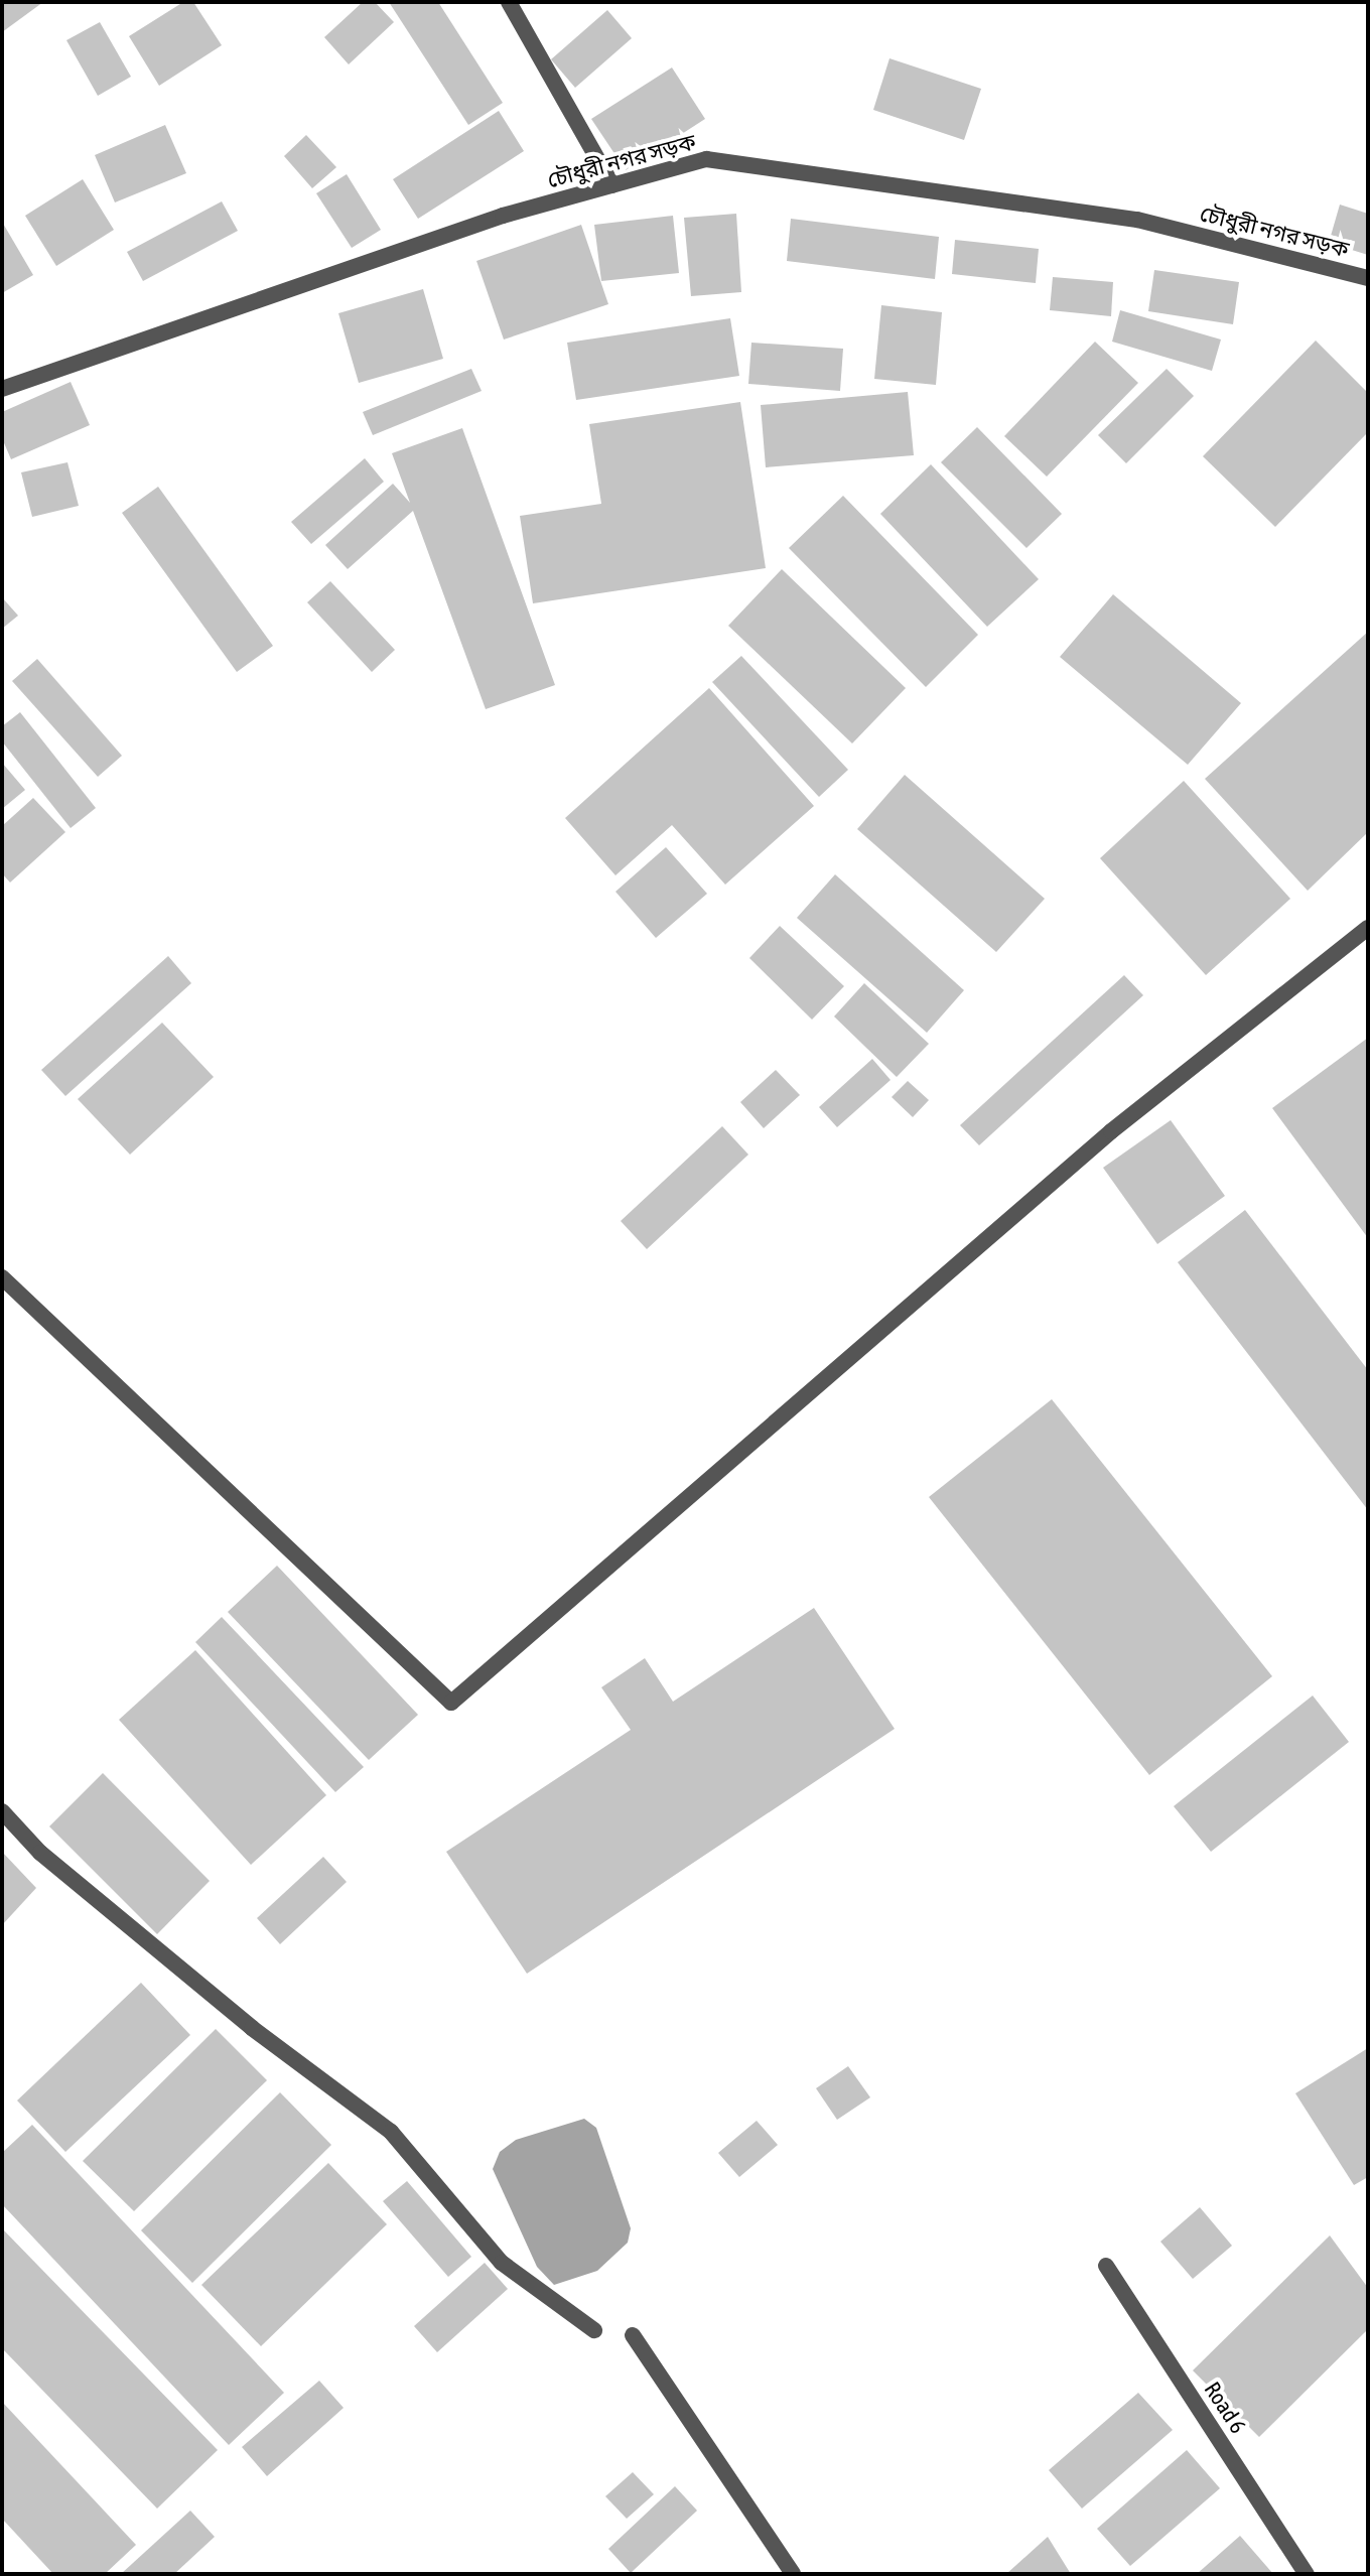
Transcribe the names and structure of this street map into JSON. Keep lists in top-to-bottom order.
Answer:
{
  "streets": {
    "street": ["চৌধুরী নগর সড়ক", "Road 6"]
  }
}
